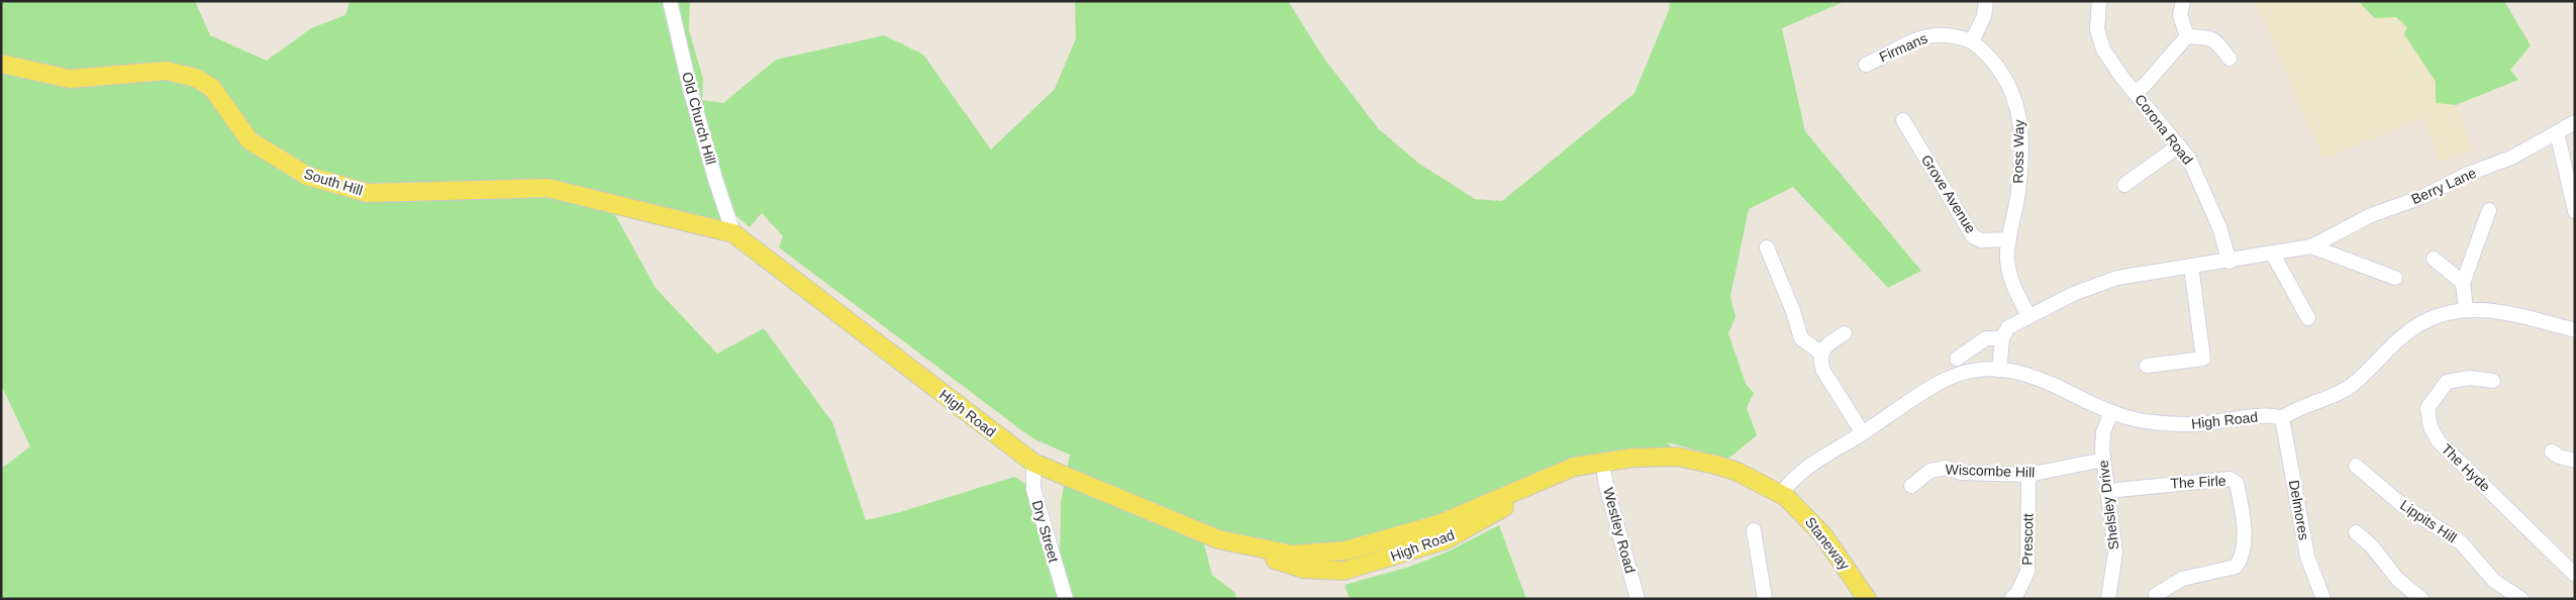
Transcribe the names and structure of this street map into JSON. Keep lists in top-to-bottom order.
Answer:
{
  "streets": {
    "main road": ["South Hill", "High Road", "Staneway"],
    "street": [
      "Firmans",
      "Old Church Hill",
      "Corona Road",
      "Ross Way",
      "Berry Lane",
      "Grove Avenue",
      "The Hyde",
      "Wiscombe Hill",
      "The Firle",
      "Shelsley Drive",
      "Delmores",
      "Lippits Hill",
      "Westley Road",
      "Dry Street",
      "Prescott"
    ]
  },
  "crossings": [
    ["Firmans", "Ross Way"],
    ["Old Church Hill", "South Hill"],
    ["Old Church Hill", "High Road"],
    ["Ross Way", "Grove Avenue"],
    ["South Hill", "High Road"],
    ["High Road", "Shelsley Drive"],
    ["High Road", "Delmores"],
    ["High Road", "Westley Road"],
    ["High Road", "Dry Street"],
    ["High Road", "Staneway"],
    ["Wiscombe Hill", "Shelsley Drive"],
    ["Wiscombe Hill", "Prescott"],
    ["The Firle", "Shelsley Drive"]
  ]
}
